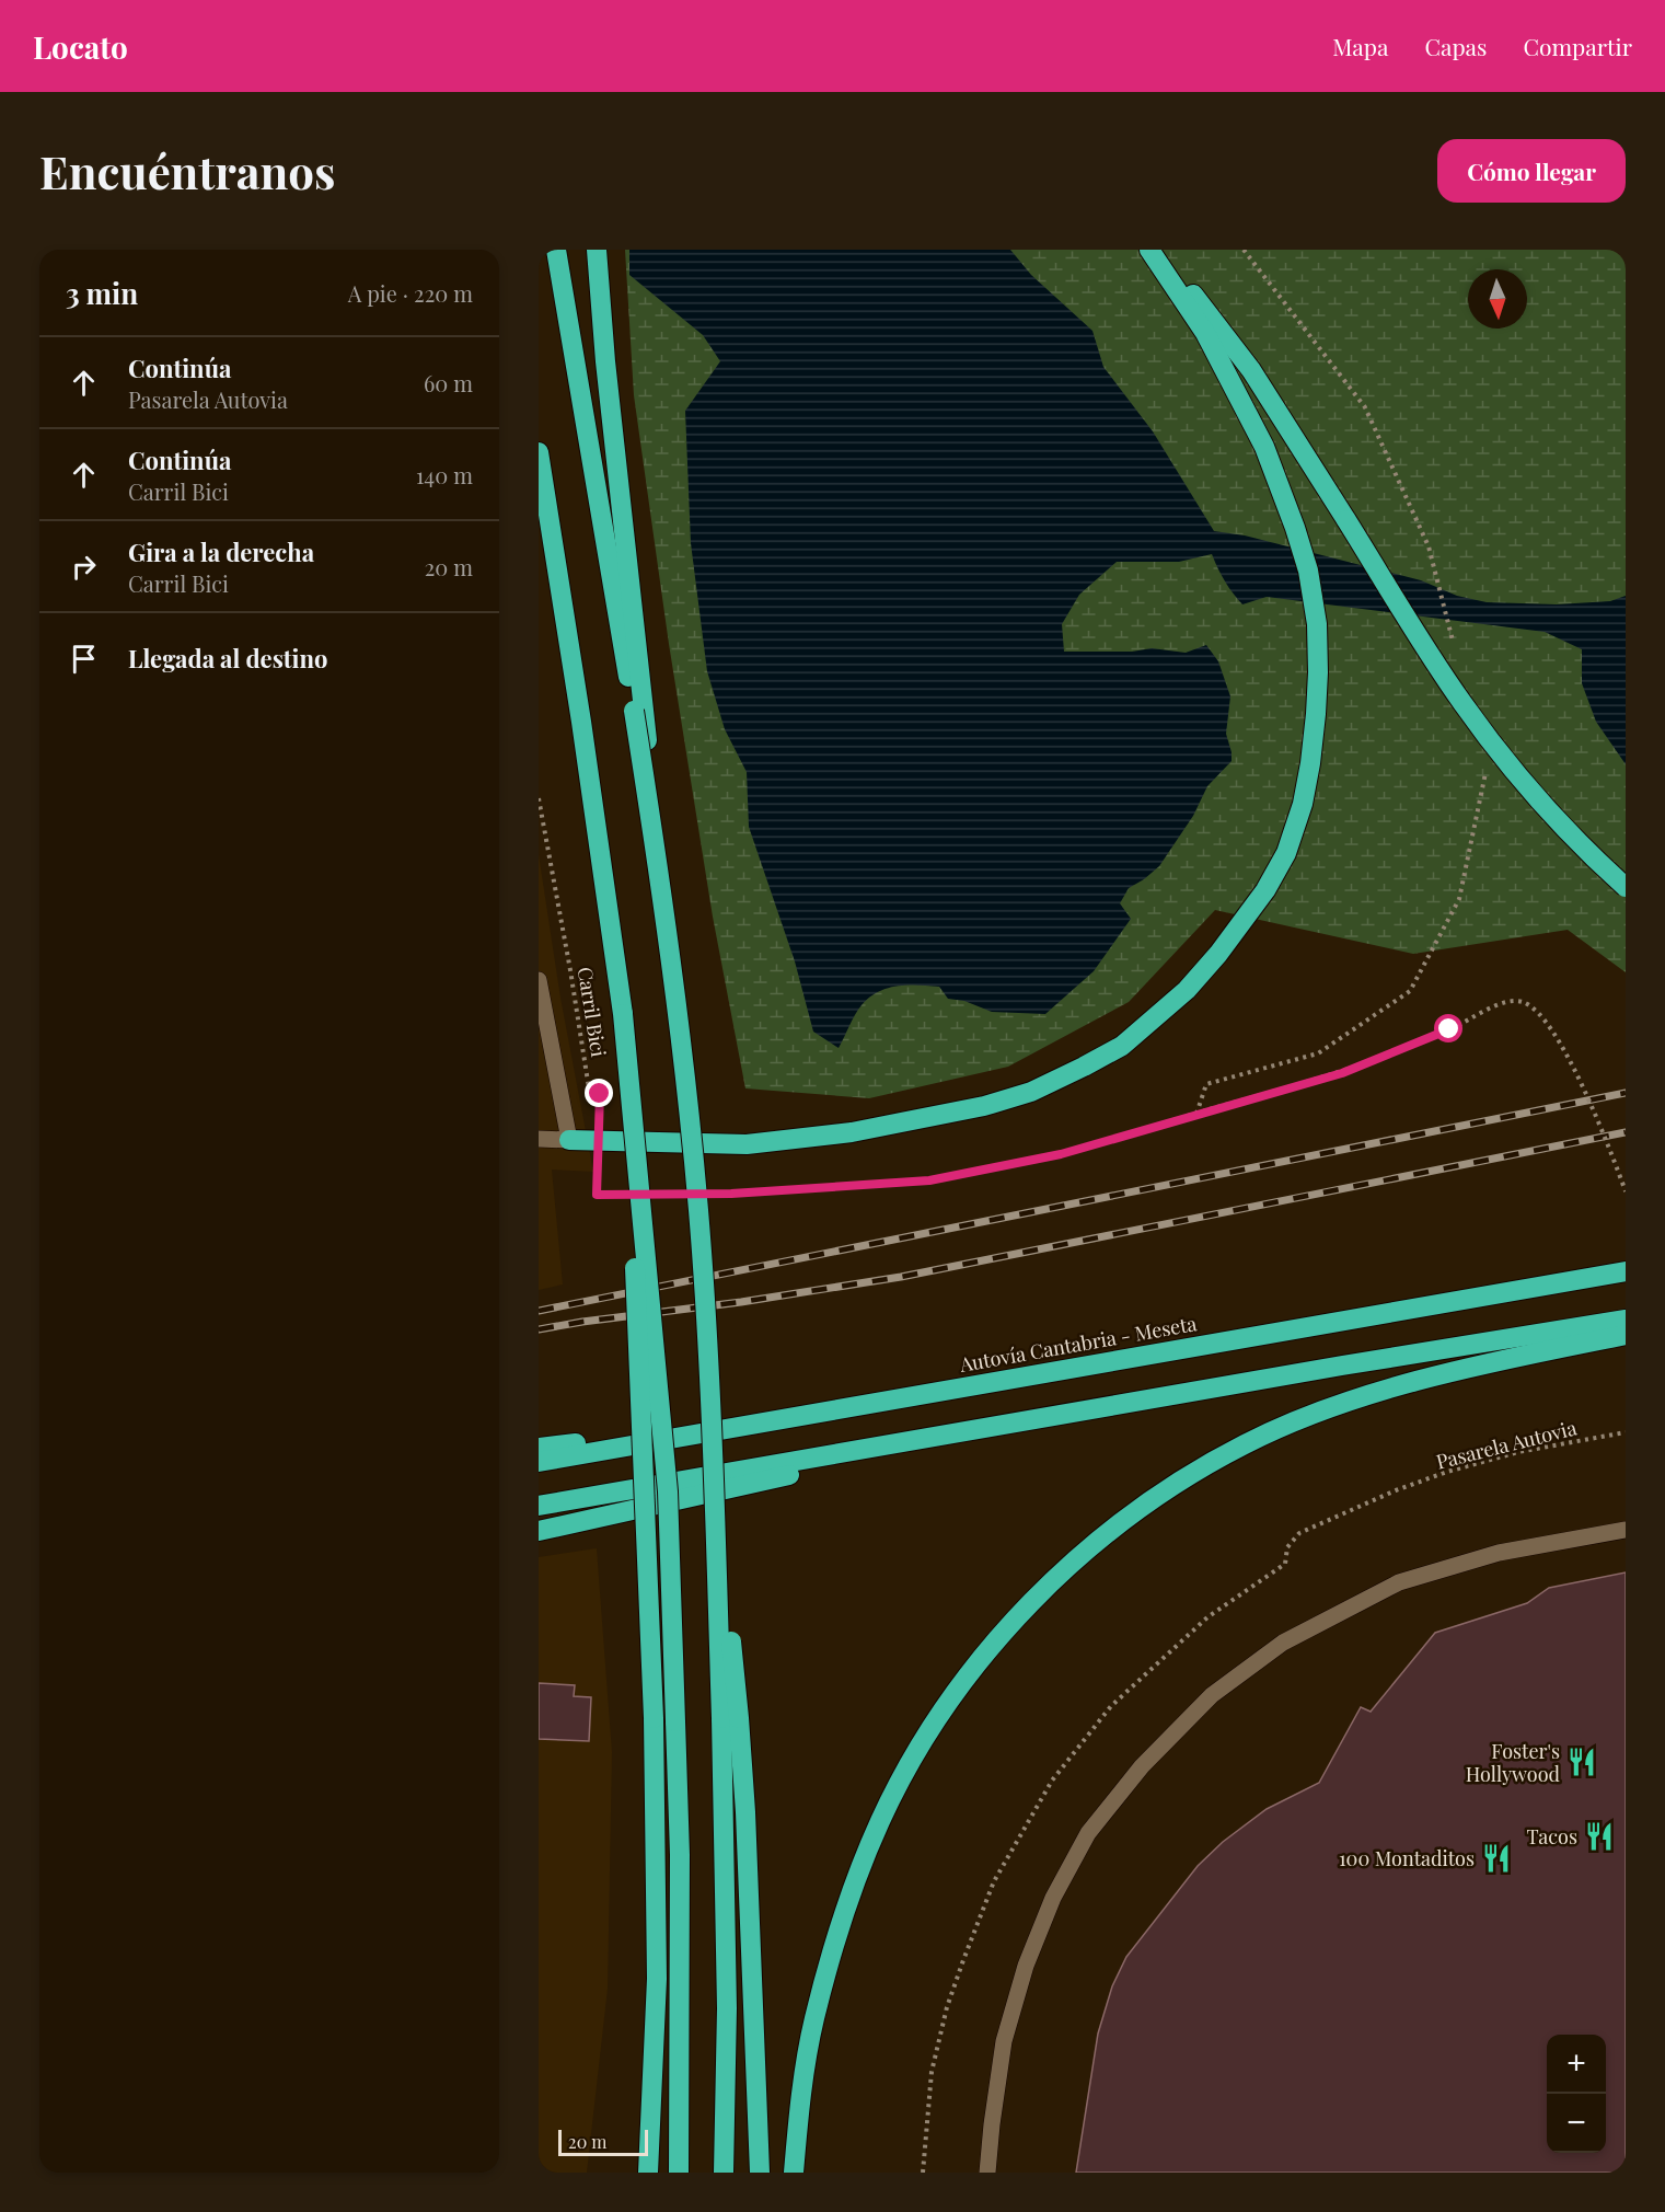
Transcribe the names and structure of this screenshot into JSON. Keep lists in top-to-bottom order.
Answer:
{
  "streets": {
    "highway": ["Autovía Cantabria - Meseta"],
    "path": ["Carril Bici", "Pasarela Autovia"]
  },
  "places": {
    "restaurant": ["Foster's Hollywood", "Tacos", "100 Montaditos"]
  },
  "scale_bar": "20 m",
  "north": "bottom",
  "page": {
    "header": "Locato",
    "nav": ["Mapa", "Capas", "Compartir"],
    "buttons": "Cómo llegar",
    "title": "Encuéntranos",
    "heading": ["3 min", "A pie · 220 m"],
    "list": [
      ["Continúa", "Pasarela Autovia", "60 m"],
      ["Continúa", "Carril Bici", "140 m"],
      ["Gira a la derecha", "Carril Bici", "20 m"],
      "Llegada al destino"
    ],
    "map_buttons": ["+", "−"],
    "scale": "20 m"
  }
}
